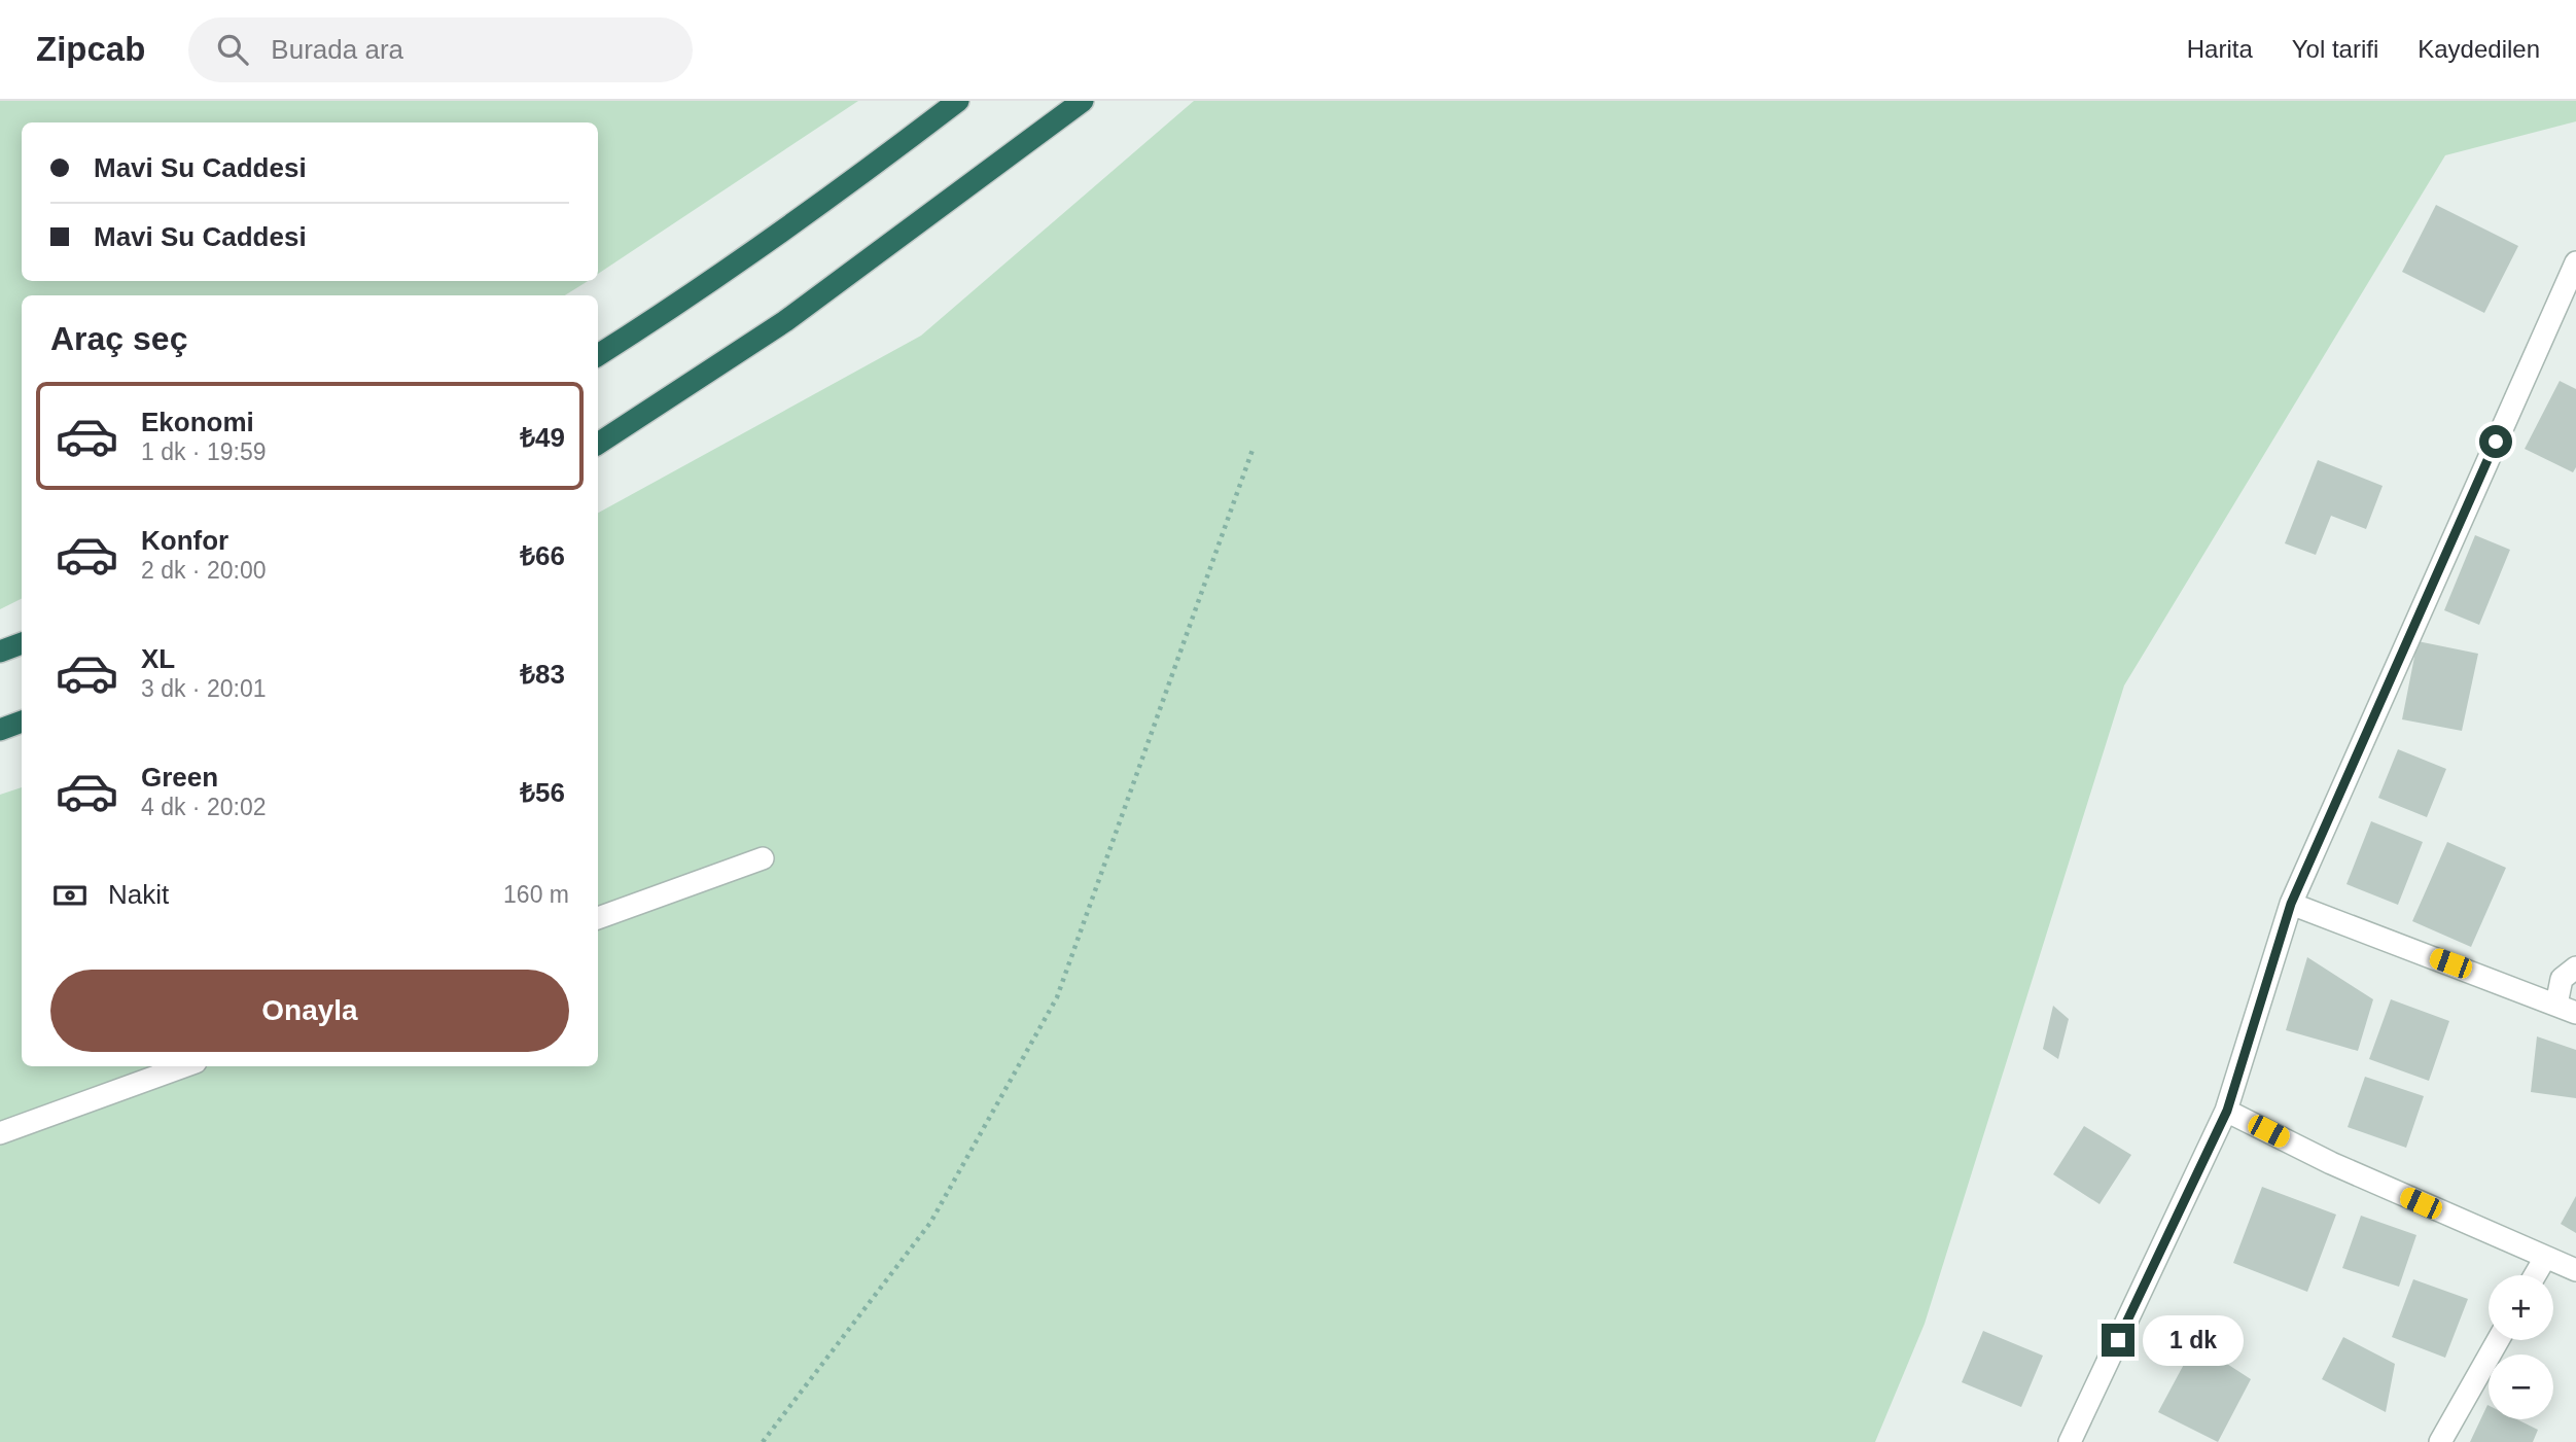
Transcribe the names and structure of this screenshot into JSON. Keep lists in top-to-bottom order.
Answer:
{
  "page": {
    "header": "Zipcab",
    "search": "Burada ara",
    "nav": ["Harita", "Yol tarifi", "Kaydedilen"],
    "banner": ["Mavi Su Caddesi", "Mavi Su Caddesi"],
    "heading": "Araç seç",
    "list": [
      {
        "name": "Ekonomi",
        "note": "1 dk · 19:59",
        "value": "₺49"
      },
      {
        "name": "Konfor",
        "note": "2 dk · 20:00",
        "value": "₺66"
      },
      {
        "name": "XL",
        "note": "3 dk · 20:01",
        "value": "₺83"
      },
      {
        "name": "Green",
        "note": "4 dk · 20:02",
        "value": "₺56"
      }
    ],
    "pay": ["Nakit", "160 m"],
    "buttons": "Onayla",
    "map_buttons": ["+", "−"],
    "bubble": "1 dk"
  }
}
